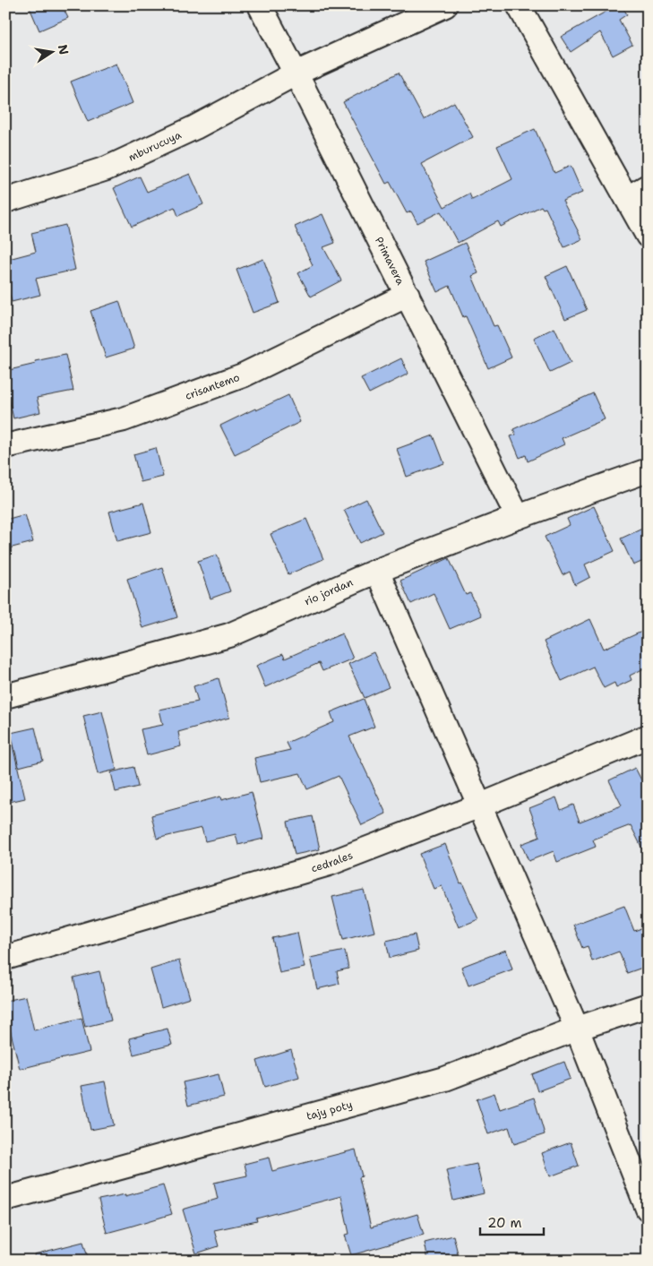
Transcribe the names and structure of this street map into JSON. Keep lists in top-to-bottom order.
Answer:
{
  "streets": {
    "street": [
      "mburucuya",
      "Primavera",
      "crisantemo",
      "rio jordan",
      "cedrales",
      "tajy poty"
    ]
  },
  "crossings": [
    ["mburucuya", "Primavera"],
    ["Primavera", "crisantemo"],
    ["Primavera", "rio jordan"]
  ],
  "scale_bar": "20 m",
  "north": "right"
}
